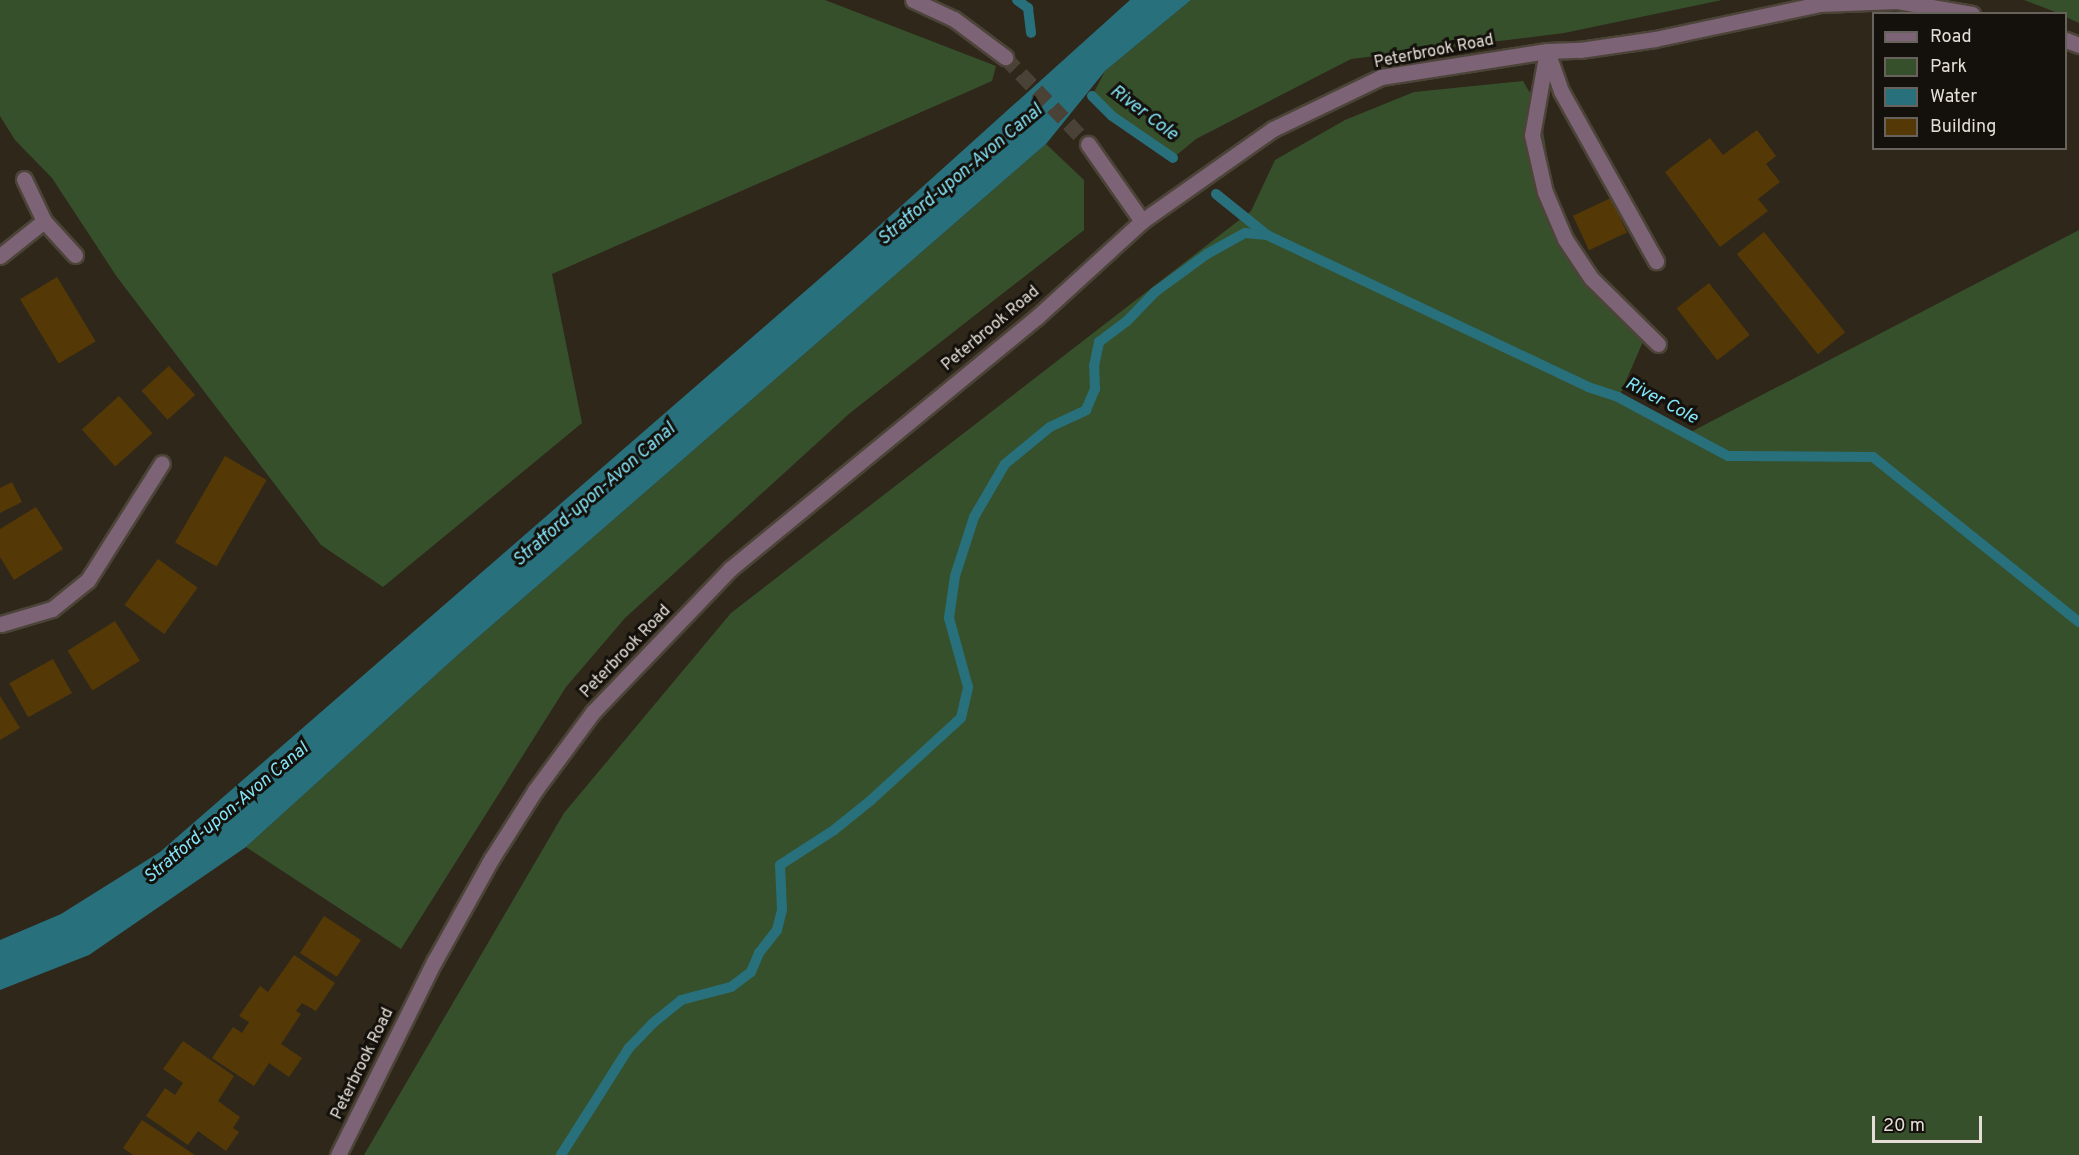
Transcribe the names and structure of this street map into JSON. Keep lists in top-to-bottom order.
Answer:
{
  "streets": {
    "street": ["Peterbrook Road"]
  },
  "water": ["River Cole", "Stratford-upon-Avon Canal"],
  "legend": [
    "Road",
    "Park",
    "Water",
    "Building"
  ],
  "scale_bar": "20 m"
}
